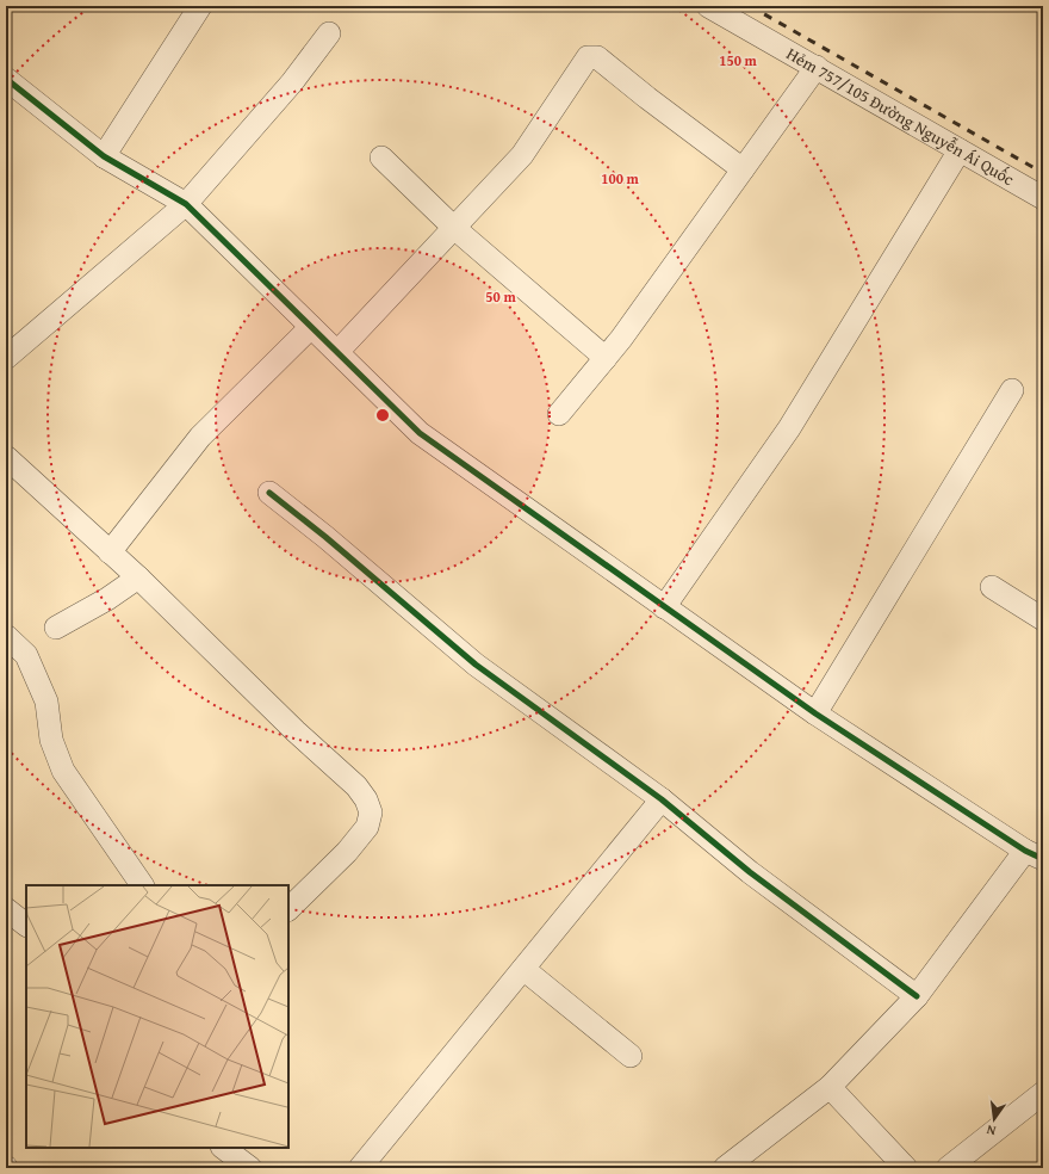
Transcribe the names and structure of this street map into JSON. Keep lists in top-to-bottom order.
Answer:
{
  "streets": {
    "street": ["Hẻm 757/105 Đường Nguyễn Ái Quốc"]
  },
  "north": "bottom",
  "rings": ["150 m", "100 m", "50 m"]
}
